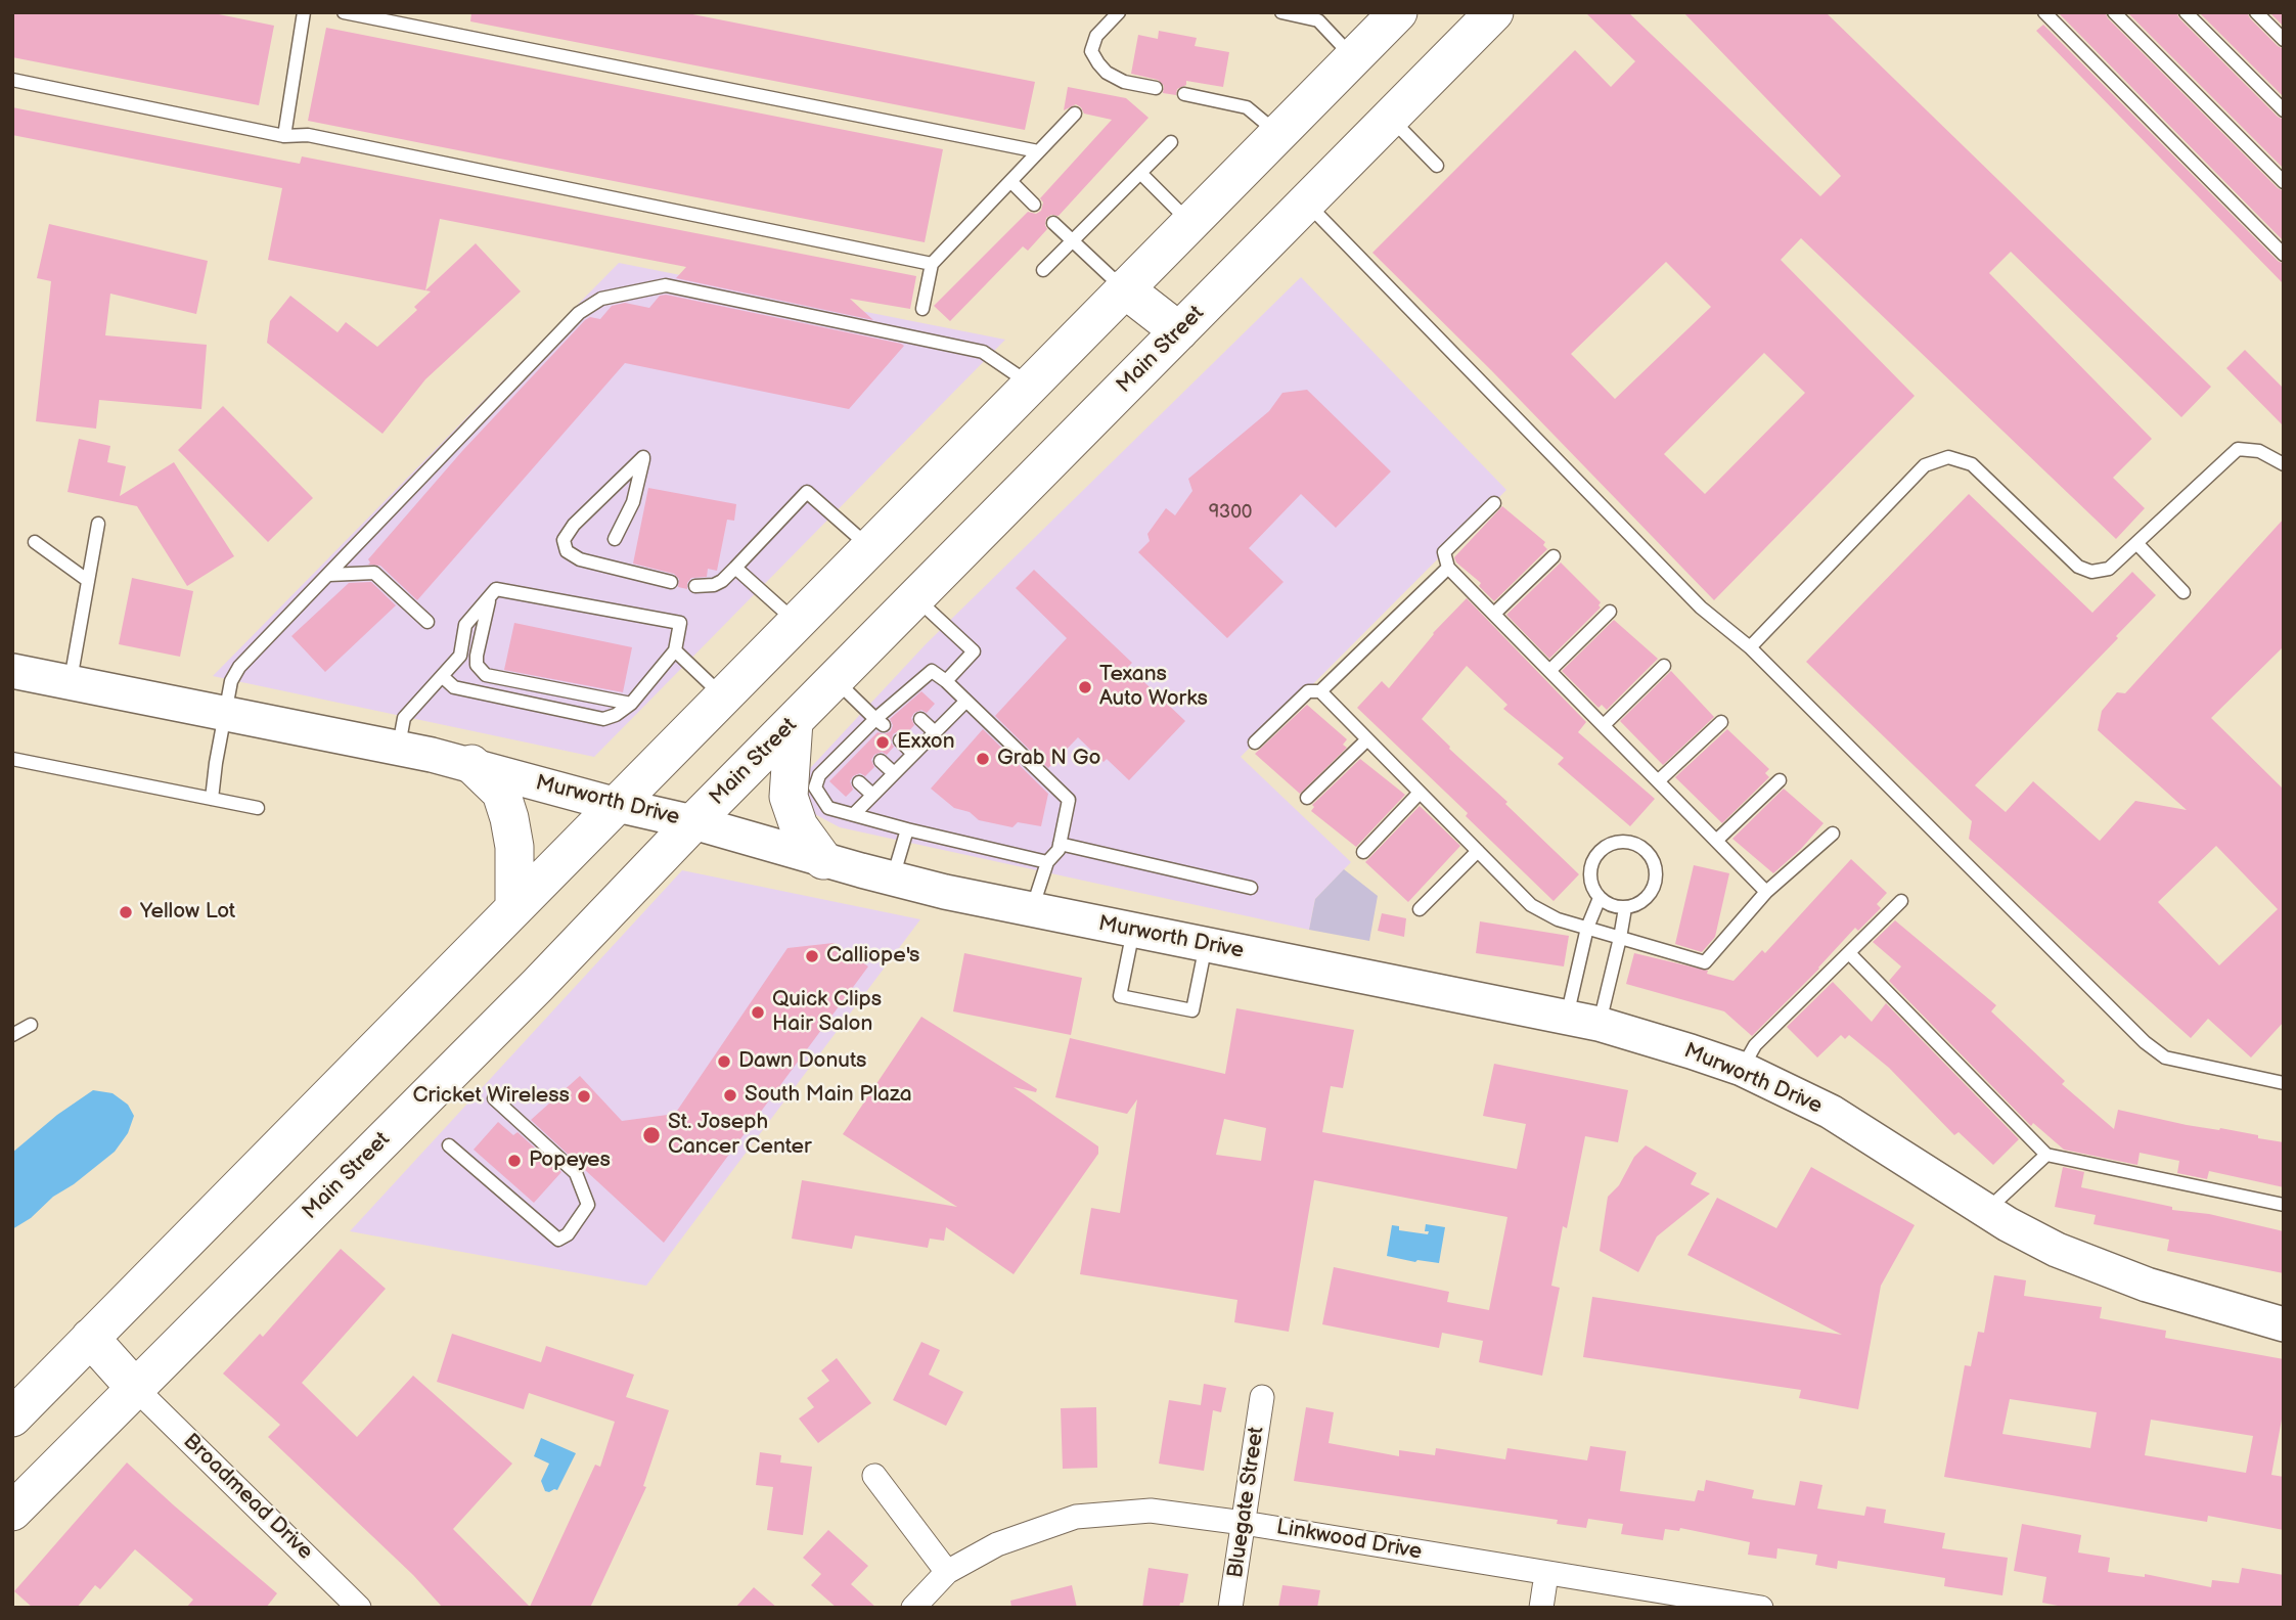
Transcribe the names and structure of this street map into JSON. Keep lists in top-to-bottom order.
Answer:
{
  "streets": {
    "main road": ["Main Street"],
    "street": [
      "Murworth Drive",
      "Broadmead Drive",
      "Bluegate Street",
      "Linkwood Drive"
    ]
  },
  "crossings": [
    ["Main Street", "Murworth Drive"],
    ["Main Street", "Broadmead Drive"],
    ["Bluegate Street", "Linkwood Drive"]
  ],
  "places": [
    "Texans Auto Works",
    "Exxon",
    "Grab N Go",
    "Yellow Lot",
    "Calliope's",
    "Quick Clips Hair Salon",
    "Dawn Donuts",
    "South Main Plaza",
    "Cricket Wireless",
    "St. Joseph Cancer Center",
    "Popeyes"
  ],
  "house_numbers": ["9300"]
}
